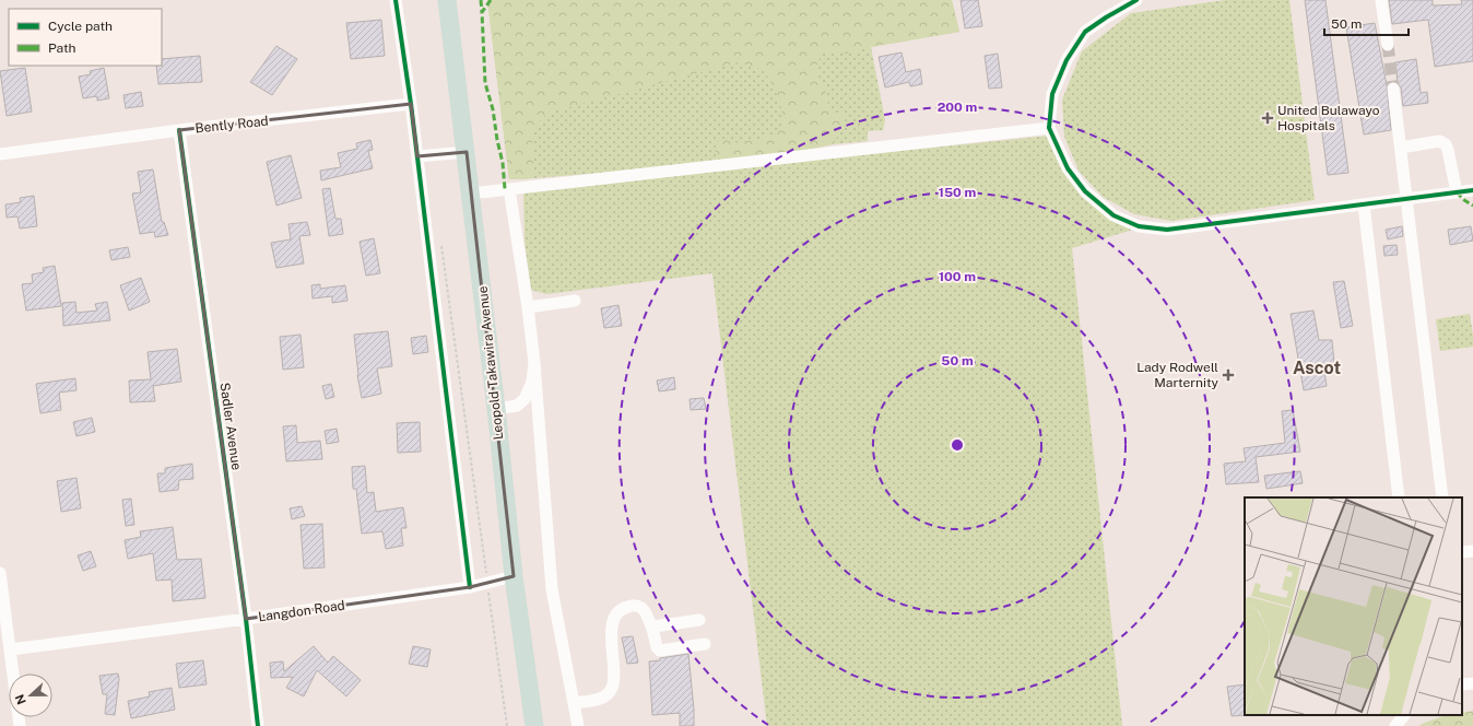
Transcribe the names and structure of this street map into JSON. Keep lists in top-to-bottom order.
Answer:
{
  "streets": {
    "highway": ["Leopold Takawira Avenue"],
    "street": ["Bently Road", "Sadler Avenue", "Langdon Road"]
  },
  "crossings": [
    ["Bently Road", "Sadler Avenue"],
    ["Leopold Takawira Avenue", "Langdon Road"],
    ["Sadler Avenue", "Langdon Road"]
  ],
  "districts": ["Ascot"],
  "places": {
    "health": ["United Bulawayo Hospitals", "Lady Rodwell Marternity"]
  },
  "legend": ["Cycle path", "Path"],
  "scale_bar": "50 m",
  "north": "left",
  "rings": [
    "200 m",
    "150 m",
    "100 m",
    "50 m"
  ]
}
